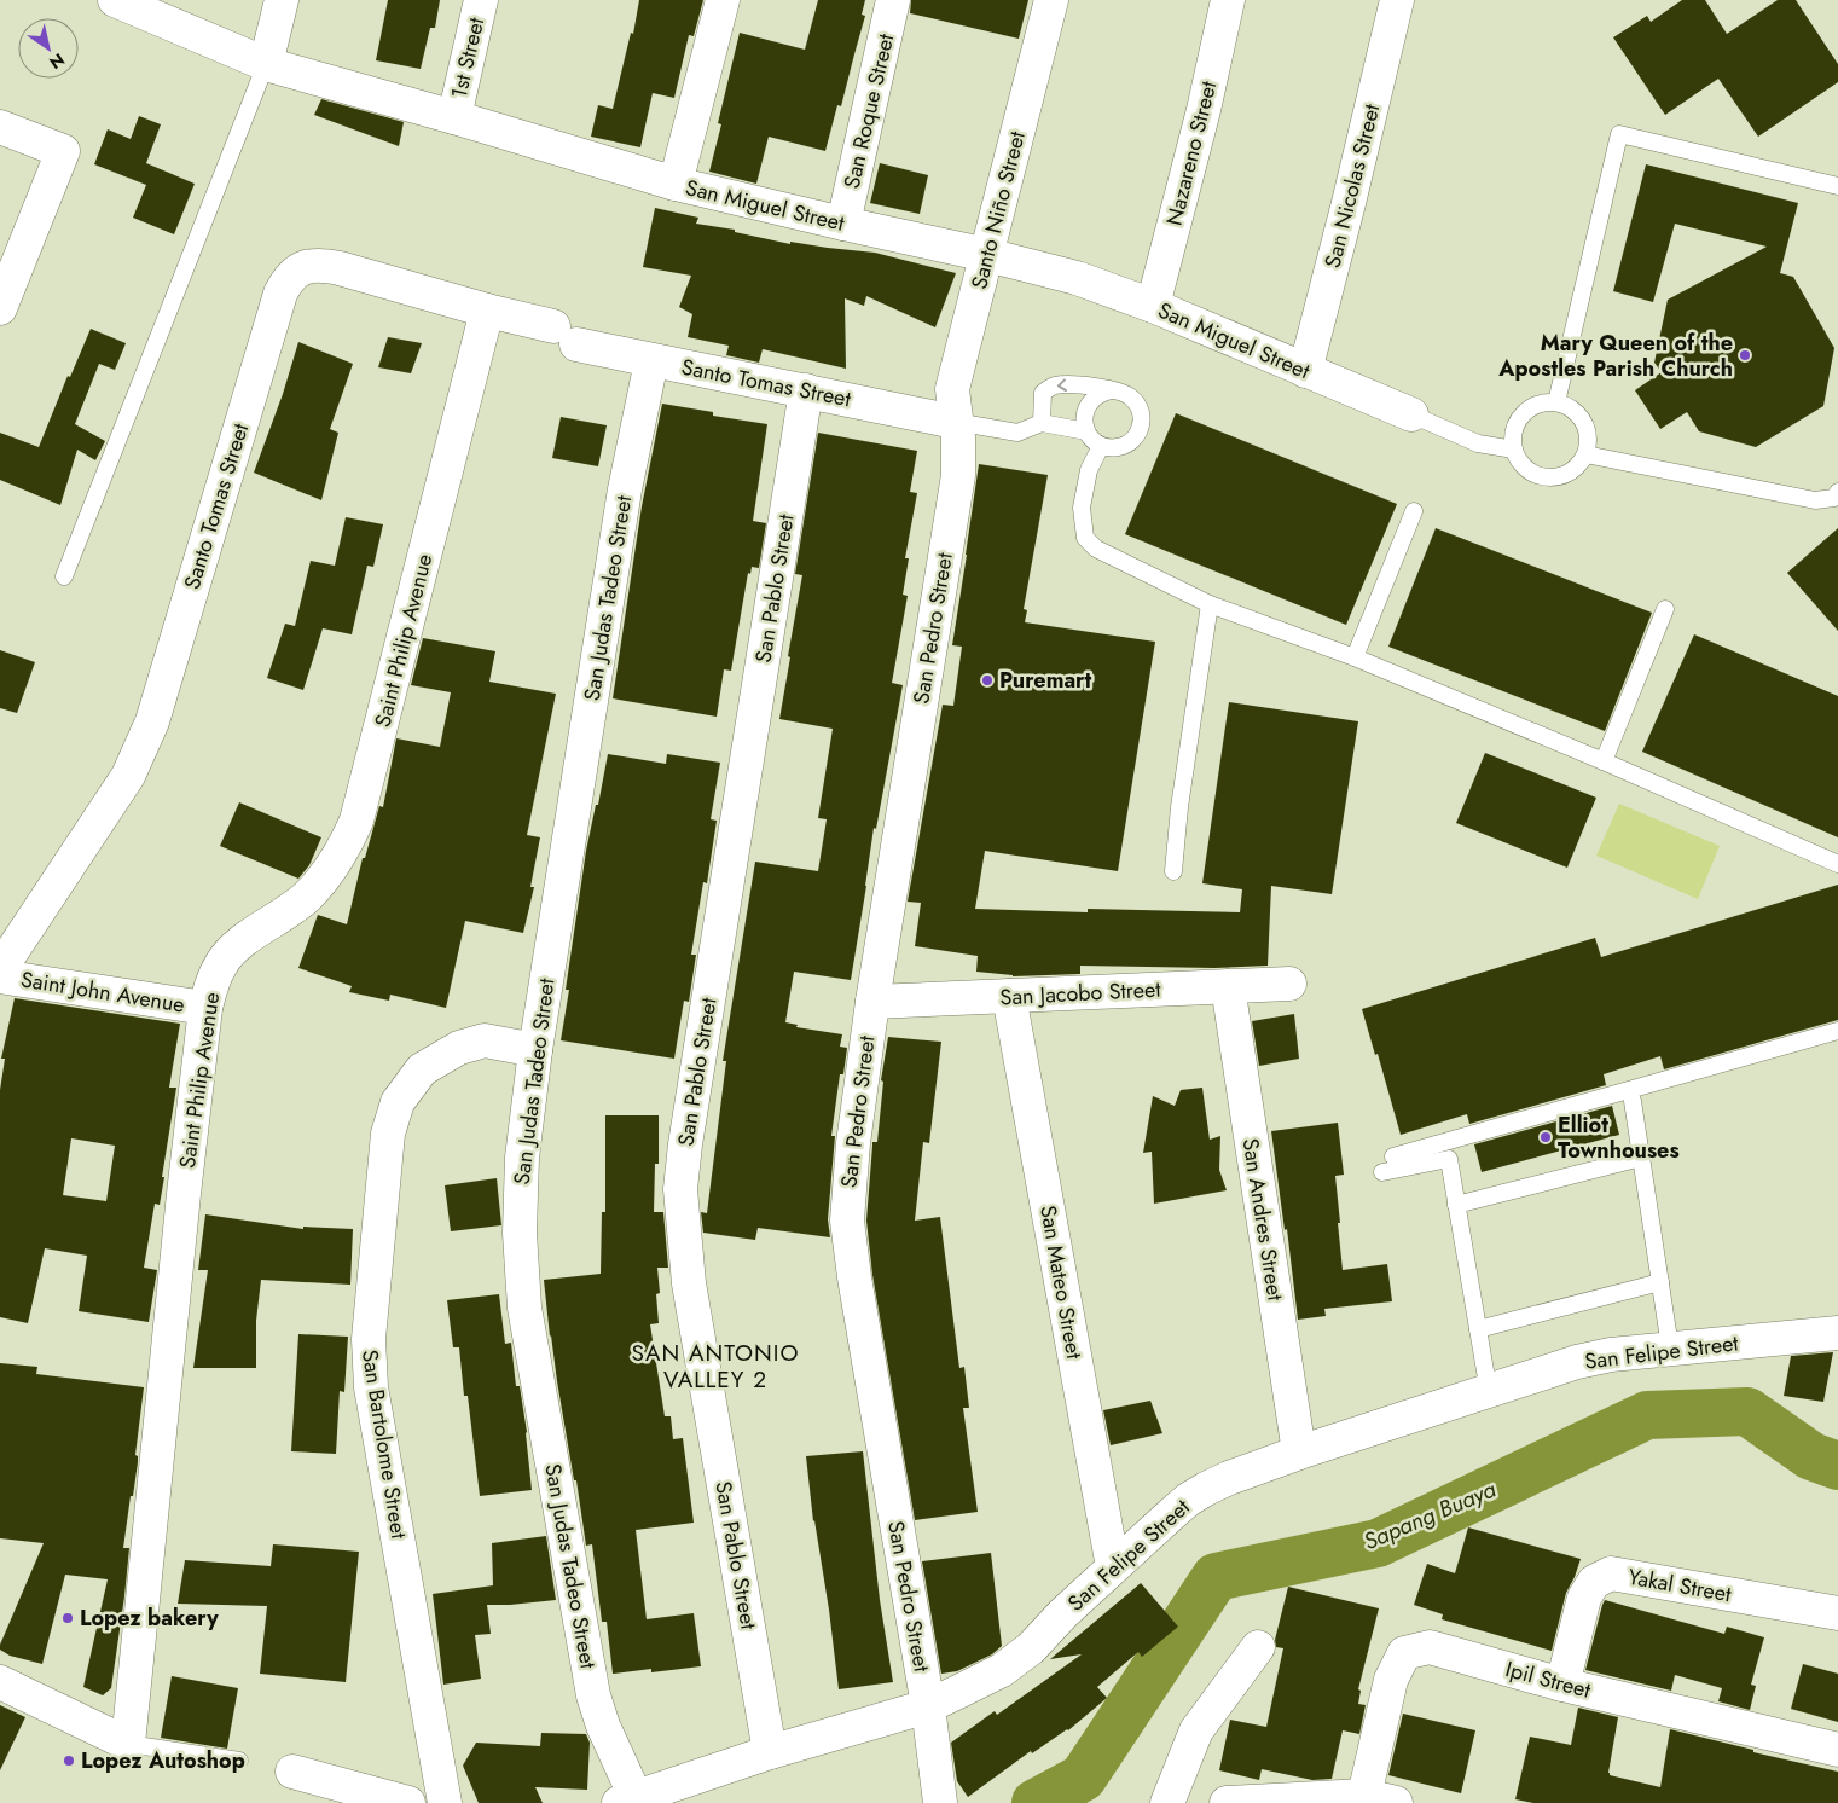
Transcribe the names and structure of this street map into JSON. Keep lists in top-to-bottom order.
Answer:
{
  "streets": {
    "street": [
      "1st Street",
      "San Roque Street",
      "Nazareno Street",
      "San Nicolas Street",
      "San Miguel Street",
      "Santo Niño Street",
      "Santo Tomas Street",
      "San Pablo Street",
      "San Judas Tadeo Street",
      "San Pedro Street",
      "Saint Philip Avenue",
      "Saint John Avenue",
      "San Jacobo Street",
      "San Andres Street",
      "San Mateo Street",
      "San Felipe Street",
      "San Bartolome Street",
      "Yakal Street",
      "Ipil Street"
    ]
  },
  "crossings": [
    ["1st Street", "San Miguel Street"],
    ["San Roque Street", "San Miguel Street"],
    ["Nazareno Street", "San Miguel Street"],
    ["San Nicolas Street", "San Miguel Street"],
    ["San Miguel Street", "Santo Niño Street"],
    ["Santo Niño Street", "Santo Tomas Street"],
    ["Santo Niño Street", "San Pedro Street"],
    ["Santo Tomas Street", "San Pablo Street"],
    ["Santo Tomas Street", "San Judas Tadeo Street"],
    ["Santo Tomas Street", "San Pedro Street"],
    ["Santo Tomas Street", "Saint Philip Avenue"],
    ["San Pablo Street", "San Felipe Street"],
    ["San Judas Tadeo Street", "San Felipe Street"],
    ["San Judas Tadeo Street", "San Bartolome Street"],
    ["San Pedro Street", "San Jacobo Street"],
    ["San Pedro Street", "San Felipe Street"],
    ["Saint Philip Avenue", "Saint John Avenue"],
    ["San Jacobo Street", "San Andres Street"],
    ["San Jacobo Street", "San Mateo Street"],
    ["San Andres Street", "San Felipe Street"],
    ["San Mateo Street", "San Felipe Street"],
    ["Yakal Street", "Ipil Street"]
  ],
  "districts": ["SAN ANTONIO VALLEY 2"],
  "water": ["Sapang Buaya"],
  "places": [
    "Mary Queen of the Apostles Parish Church",
    "Puremart",
    "Elliot Townhouses",
    "Lopez bakery",
    "Lopez Autoshop"
  ],
  "north": "bottom right"
}
